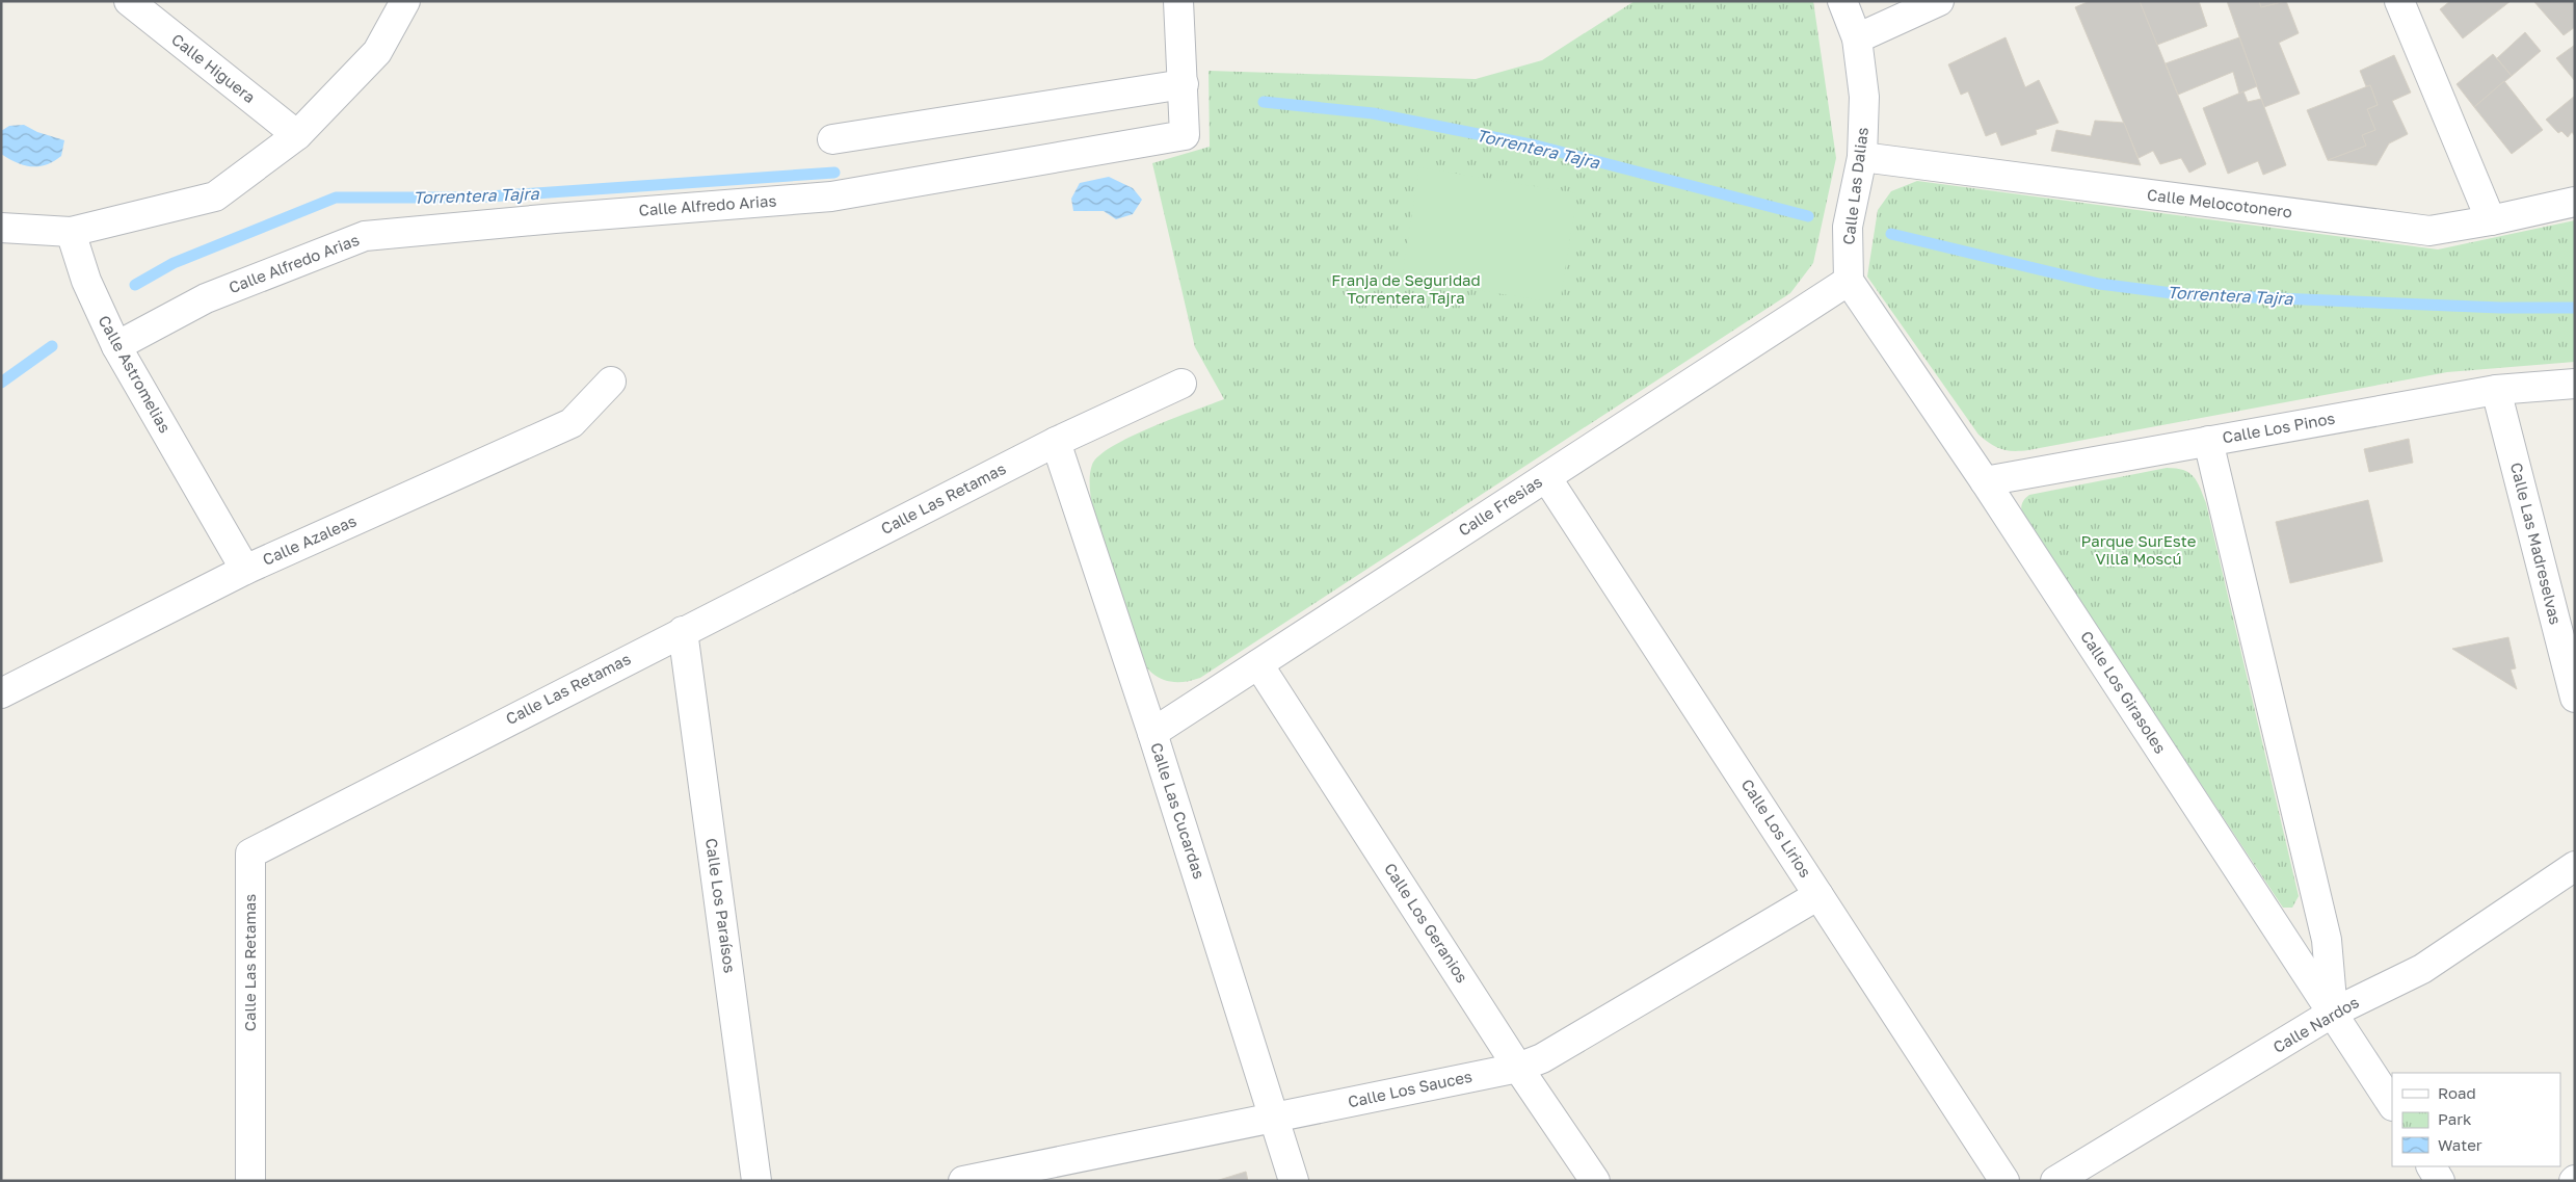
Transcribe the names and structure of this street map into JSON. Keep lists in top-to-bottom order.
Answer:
{
  "streets": {
    "street": [
      "Calle Higuera",
      "Calle Las Dalias",
      "Calle Melocotonero",
      "Calle Alfredo Arias",
      "Calle Astromelias",
      "Calle Los Pinos",
      "Calle Las Retamas",
      "Calle Fresias",
      "Calle Azaleas",
      "Calle Las Madreselvas",
      "Calle Los Girasoles",
      "Calle Las Cucardas",
      "Calle Los Lirios",
      "Calle Los Paraísos",
      "Calle Los Geranios",
      "Calle Nardos",
      "Calle Los Sauces"
    ]
  },
  "crossings": [
    ["Calle Las Dalias", "Calle Melocotonero"],
    ["Calle Las Dalias", "Calle Fresias"],
    ["Calle Las Dalias", "Calle Los Girasoles"],
    ["Calle Alfredo Arias", "Calle Astromelias"],
    ["Calle Astromelias", "Calle Azaleas"],
    ["Calle Los Pinos", "Calle Las Madreselvas"],
    ["Calle Los Pinos", "Calle Los Girasoles"],
    ["Calle Las Retamas", "Calle Las Cucardas"],
    ["Calle Las Retamas", "Calle Los Paraísos"],
    ["Calle Fresias", "Calle Los Girasoles"],
    ["Calle Fresias", "Calle Las Cucardas"],
    ["Calle Fresias", "Calle Los Lirios"],
    ["Calle Fresias", "Calle Los Geranios"],
    ["Calle Los Girasoles", "Calle Nardos"],
    ["Calle Las Cucardas", "Calle Los Sauces"],
    ["Calle Los Lirios", "Calle Los Sauces"],
    ["Calle Los Geranios", "Calle Los Sauces"]
  ],
  "water": ["Torrentera Tajra"],
  "parks": ["Franja de Seguridad Torrentera Tajra", "Parque SurEste Villa Moscú"],
  "legend": ["Road", "Park", "Water"]
}
